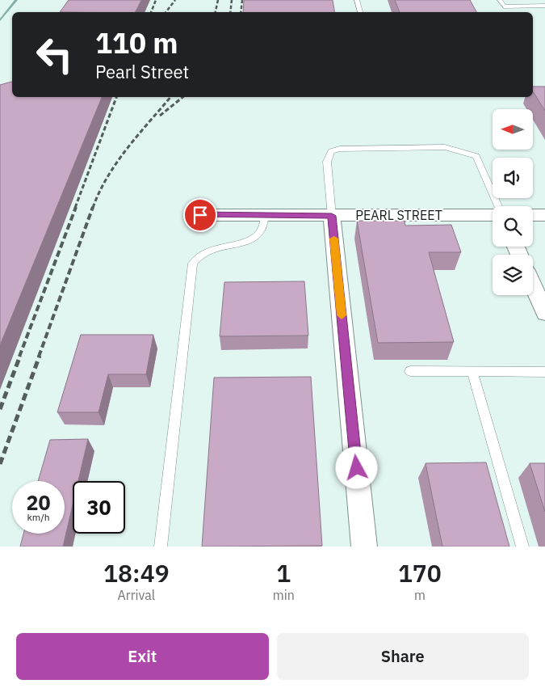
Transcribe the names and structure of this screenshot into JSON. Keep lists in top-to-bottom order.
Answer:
{
  "streets": {
    "street": ["PEARL STREET"]
  },
  "north": "left",
  "page": {
    "turn": ["110 m", "Pearl Street"],
    "speed": "20 km/h",
    "limit": "30",
    "eta": [
      "18:49",
      "Arrival",
      "1",
      "min",
      "170",
      "m"
    ],
    "buttons": ["Exit", "Share"]
  }
}
